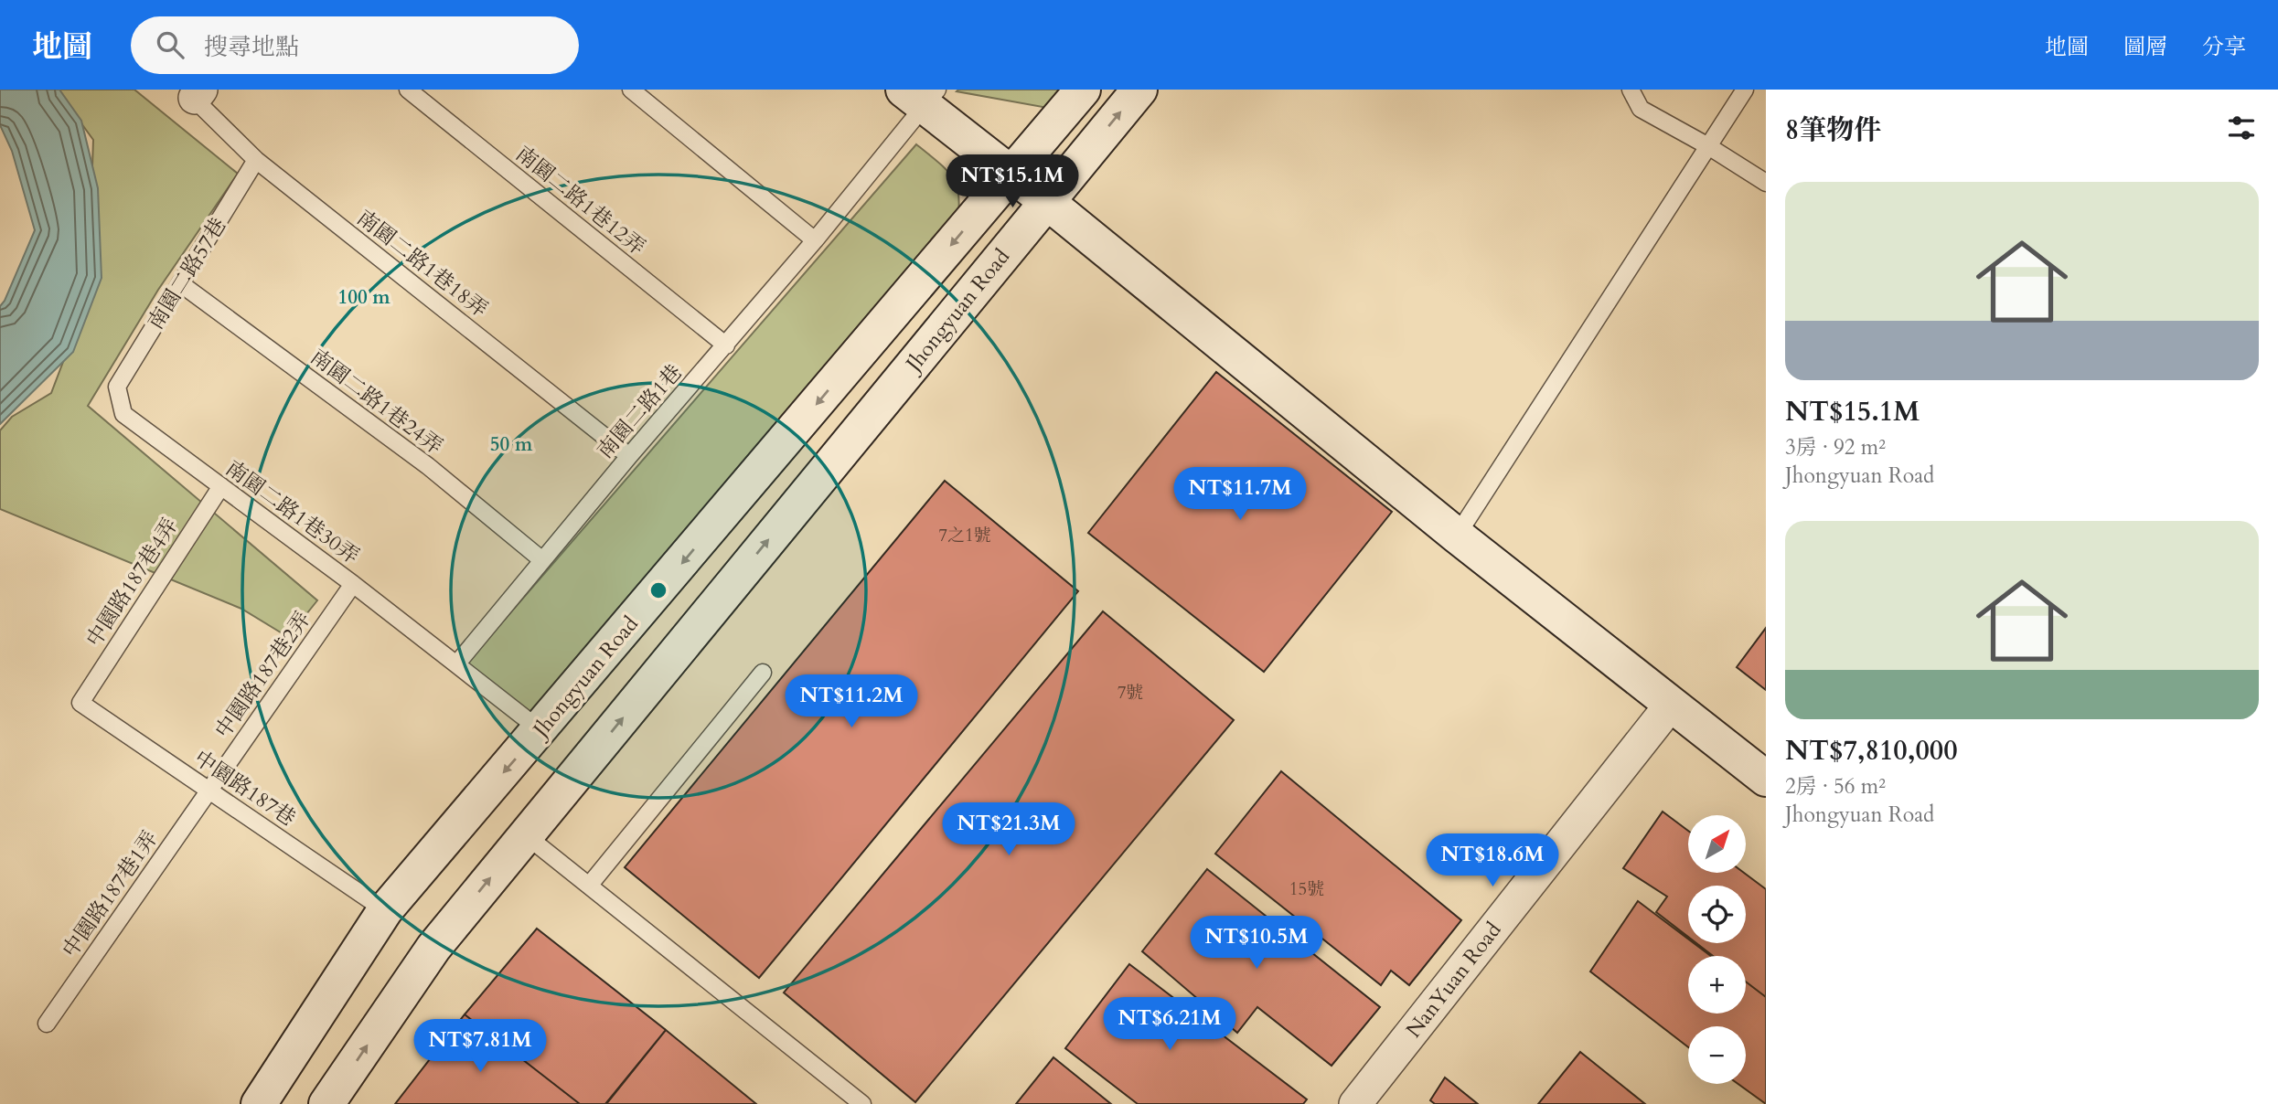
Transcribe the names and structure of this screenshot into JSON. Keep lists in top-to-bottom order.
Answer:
{
  "streets": {
    "main road": ["Jhongyuan Road"],
    "street": ["NanYuan Road"],
    "lane": [
      "南園二路1巷12弄",
      "南園二路1巷18弄",
      "南園二路57巷",
      "南園二路1巷24弄",
      "南園二路1巷",
      "南園二路1巷30弄",
      "中園路187巷4弄",
      "中園路187巷2弄",
      "中園路187巷",
      "中園路187巷1弄"
    ]
  },
  "crossings": [
    ["南園二路1巷12弄", "南園二路1巷"],
    ["南園二路1巷18弄", "南園二路57巷"],
    ["南園二路1巷18弄", "南園二路1巷"],
    ["南園二路57巷", "南園二路1巷24弄"],
    ["南園二路57巷", "南園二路1巷30弄"],
    ["Jhongyuan Road", "中園路187巷"],
    ["南園二路1巷24弄", "南園二路1巷"],
    ["南園二路1巷", "南園二路1巷30弄"],
    ["南園二路1巷30弄", "中園路187巷4弄"],
    ["南園二路1巷30弄", "中園路187巷2弄"],
    ["中園路187巷4弄", "中園路187巷"],
    ["中園路187巷2弄", "中園路187巷"],
    ["中園路187巷2弄", "中園路187巷1弄"],
    ["中園路187巷", "中園路187巷1弄"]
  ],
  "house_numbers": ["7之1號", "7號", "15號"],
  "north": "top right",
  "page": {
    "header": "地圖",
    "search": "搜尋地點",
    "nav": ["地圖", "圖層", "分享"],
    "heading": "8筆物件",
    "price": [
      "NT$15.1M",
      "NT$11.7M",
      "NT$11.2M",
      "NT$21.3M",
      "NT$18.6M",
      "NT$10.5M",
      "NT$6.21M",
      "NT$7.81M"
    ],
    "list": [
      {
        "name": "NT$15.1M",
        "note": "3房 · 92 m² · Jhongyuan Road"
      },
      {
        "name": "NT$7,810,000",
        "note": "2房 · 56 m² · Jhongyuan Road"
      }
    ],
    "map_buttons": ["+", "−"]
  },
  "rings": ["100 m", "50 m"]
}
